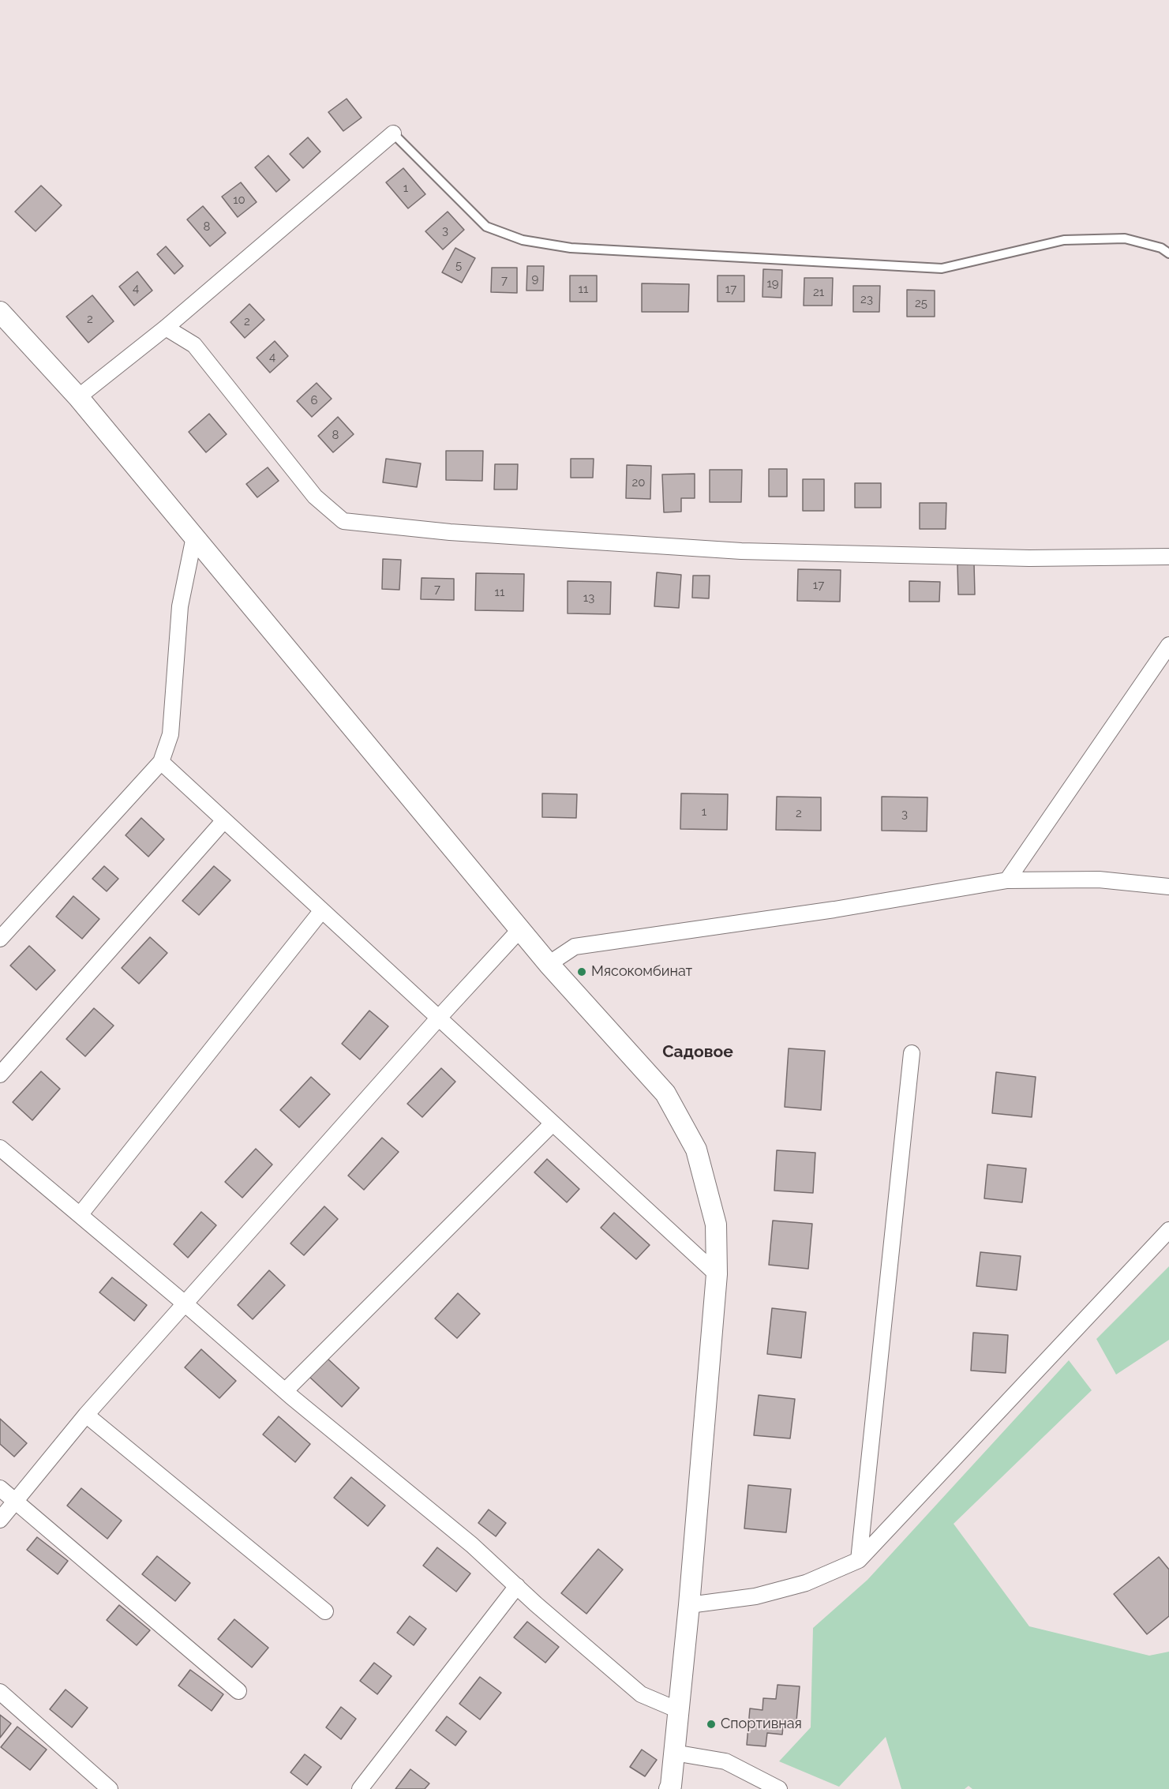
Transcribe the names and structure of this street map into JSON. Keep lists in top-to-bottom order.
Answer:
{
  "districts": ["Садовое"],
  "places": ["Мясокомбинат", "Спортивная"],
  "house_numbers": [
    "1",
    "10",
    "8",
    "3",
    "5",
    "9",
    "7",
    "19",
    "4",
    "11",
    "17",
    "21",
    "23",
    "25",
    "2",
    "2",
    "4",
    "6",
    "8",
    "20",
    "17",
    "7",
    "11",
    "13",
    "1",
    "2",
    "3"
  ]
}
